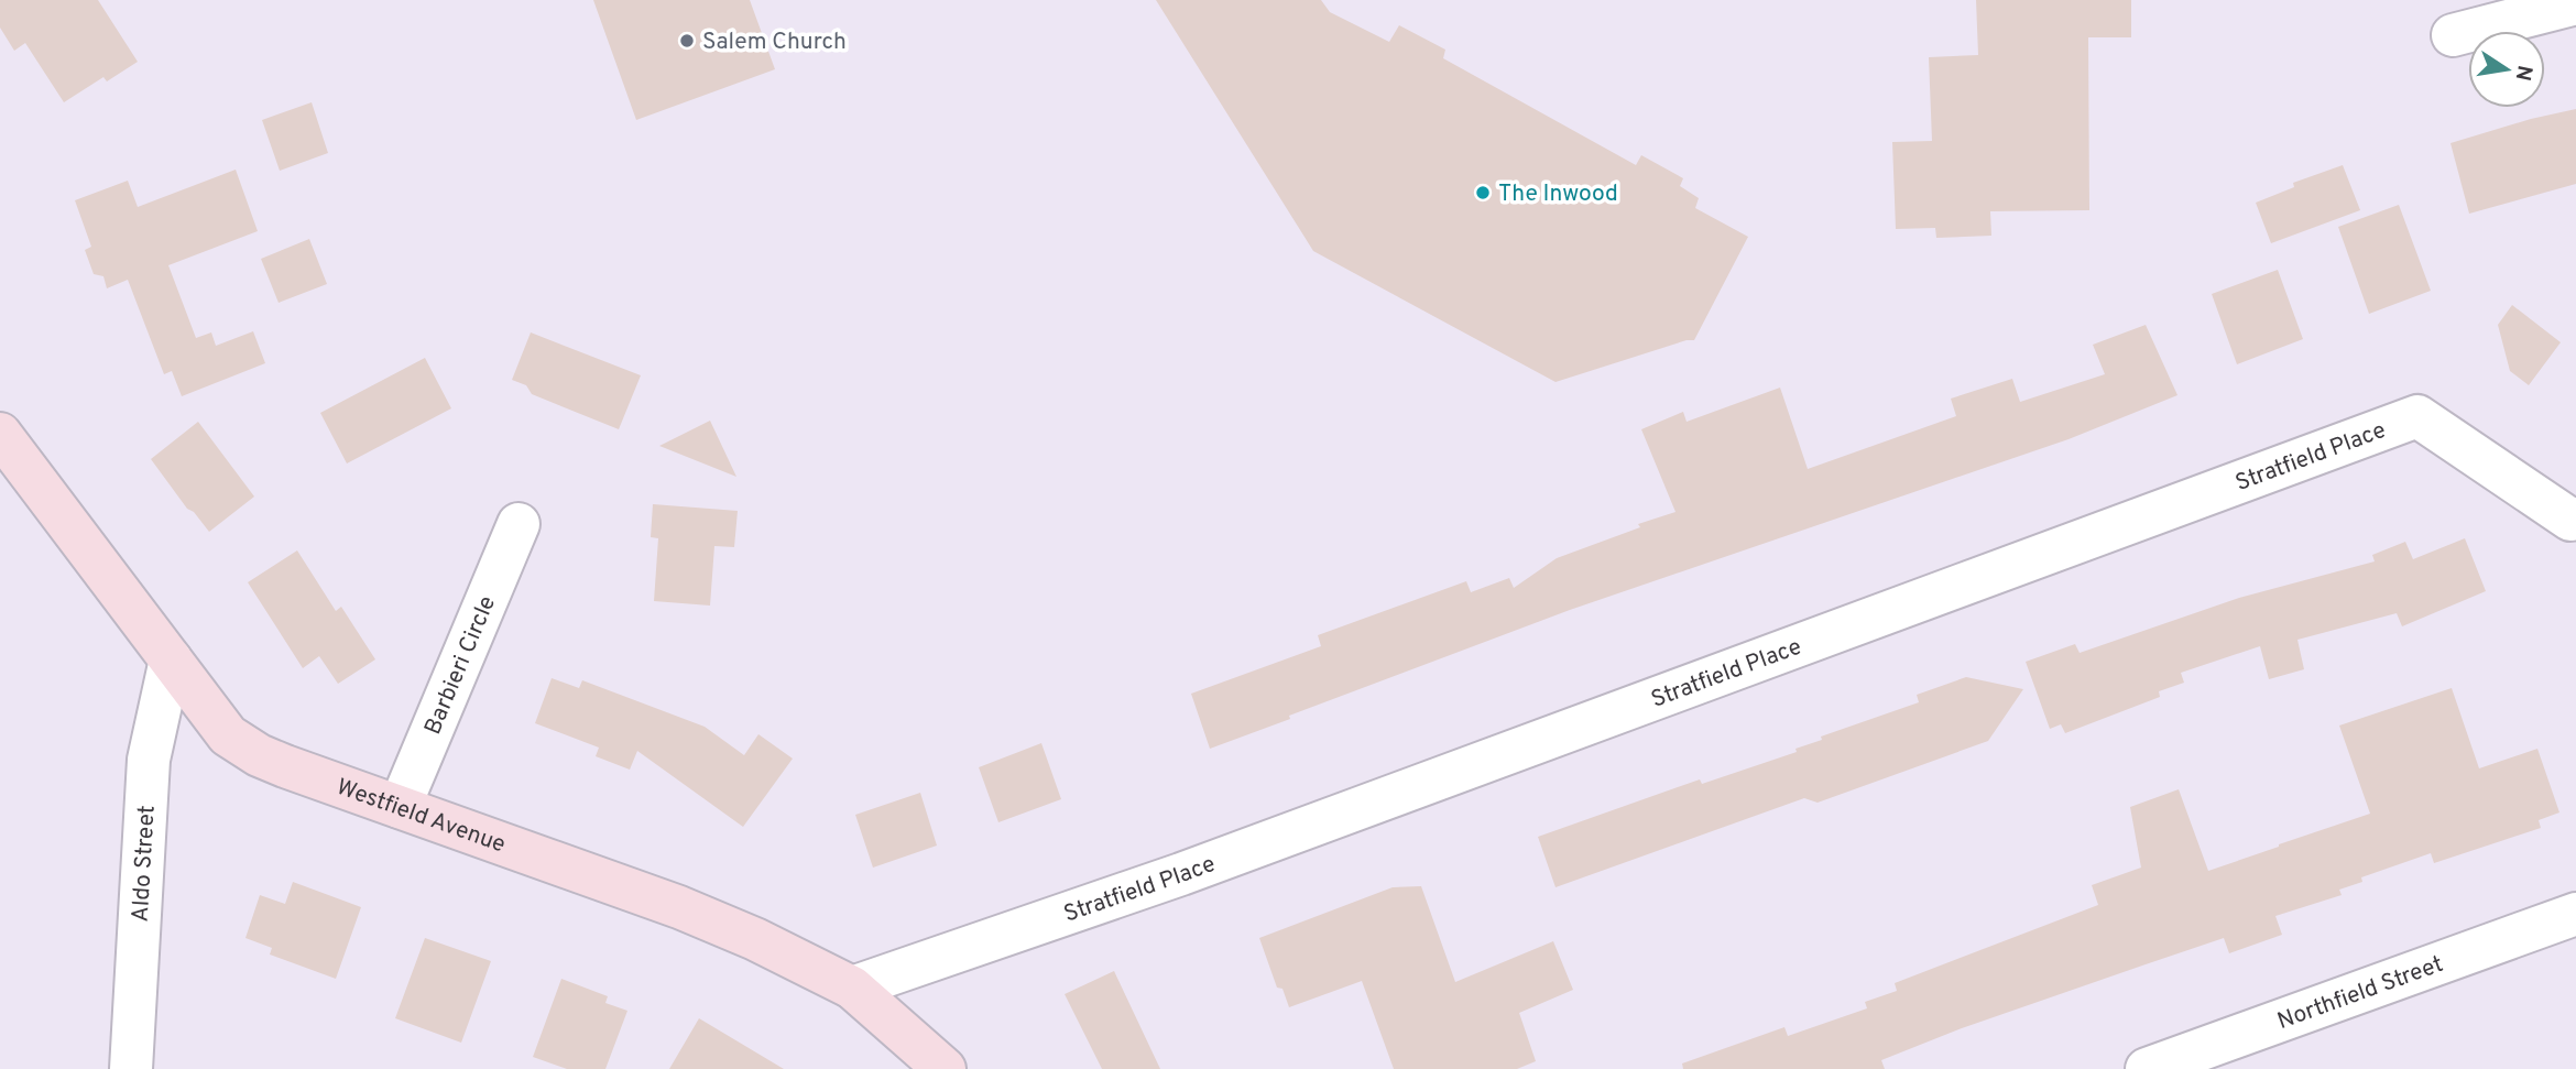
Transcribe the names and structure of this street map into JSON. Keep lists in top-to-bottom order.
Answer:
{
  "streets": {
    "street": [
      "Stratfield Place",
      "Barbieri Circle",
      "Westfield Avenue",
      "Aldo Street",
      "Northfield Street"
    ]
  },
  "crossings": [
    ["Stratfield Place", "Westfield Avenue"],
    ["Barbieri Circle", "Westfield Avenue"],
    ["Westfield Avenue", "Aldo Street"]
  ],
  "places": ["Salem Church", "The Inwood"],
  "north": "right"
}
